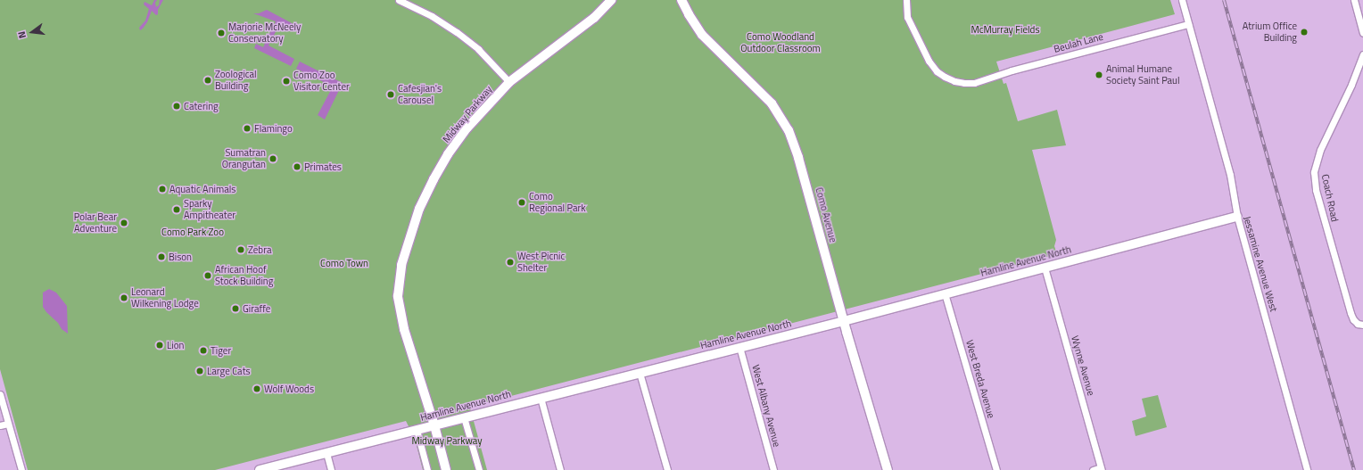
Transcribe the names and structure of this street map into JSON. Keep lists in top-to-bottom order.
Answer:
{
  "streets": {
    "street": [
      "Beulah Lane",
      "Midway Parkway",
      "Coach Road",
      "Como Avenue",
      "Hamline Avenue North",
      "Jessamine Avenue West",
      "Wynne Avenue",
      "West Breda Avenue",
      "West Albany Avenue"
    ]
  },
  "crossings": [
    ["Beulah Lane", "Jessamine Avenue West"],
    ["Midway Parkway", "Hamline Avenue North"],
    ["Como Avenue", "Hamline Avenue North"],
    ["Hamline Avenue North", "Jessamine Avenue West"],
    ["Hamline Avenue North", "Wynne Avenue"],
    ["Hamline Avenue North", "West Breda Avenue"],
    ["Hamline Avenue North", "West Albany Avenue"]
  ],
  "parks": [
    "McMurray Fields",
    "Como Woodland Outdoor Classroom",
    "Como Park Zoo",
    "Como Town",
    "Midway Parkway"
  ],
  "places": [
    "Atrium Office Building",
    "Marjorie McNeely Conservatory",
    "Animal Humane Society Saint Paul",
    "Zoological Building",
    "Como Zoo Visitor Center",
    "Cafesjian's Carousel",
    "Catering",
    "Flamingo",
    "Sumatran Orangutan",
    "Primates",
    "Aquatic Animals",
    "Como Regional Park",
    "Sparky Ampitheater",
    "Polar Bear Adventure",
    "Zebra",
    "Bison",
    "West Picnic Shelter",
    "African Hoof Stock Building",
    "Leonard Wilkening Lodge",
    "Giraffe",
    "Lion",
    "Tiger",
    "Large Cats",
    "Wolf Woods"
  ],
  "north": "left"
}
